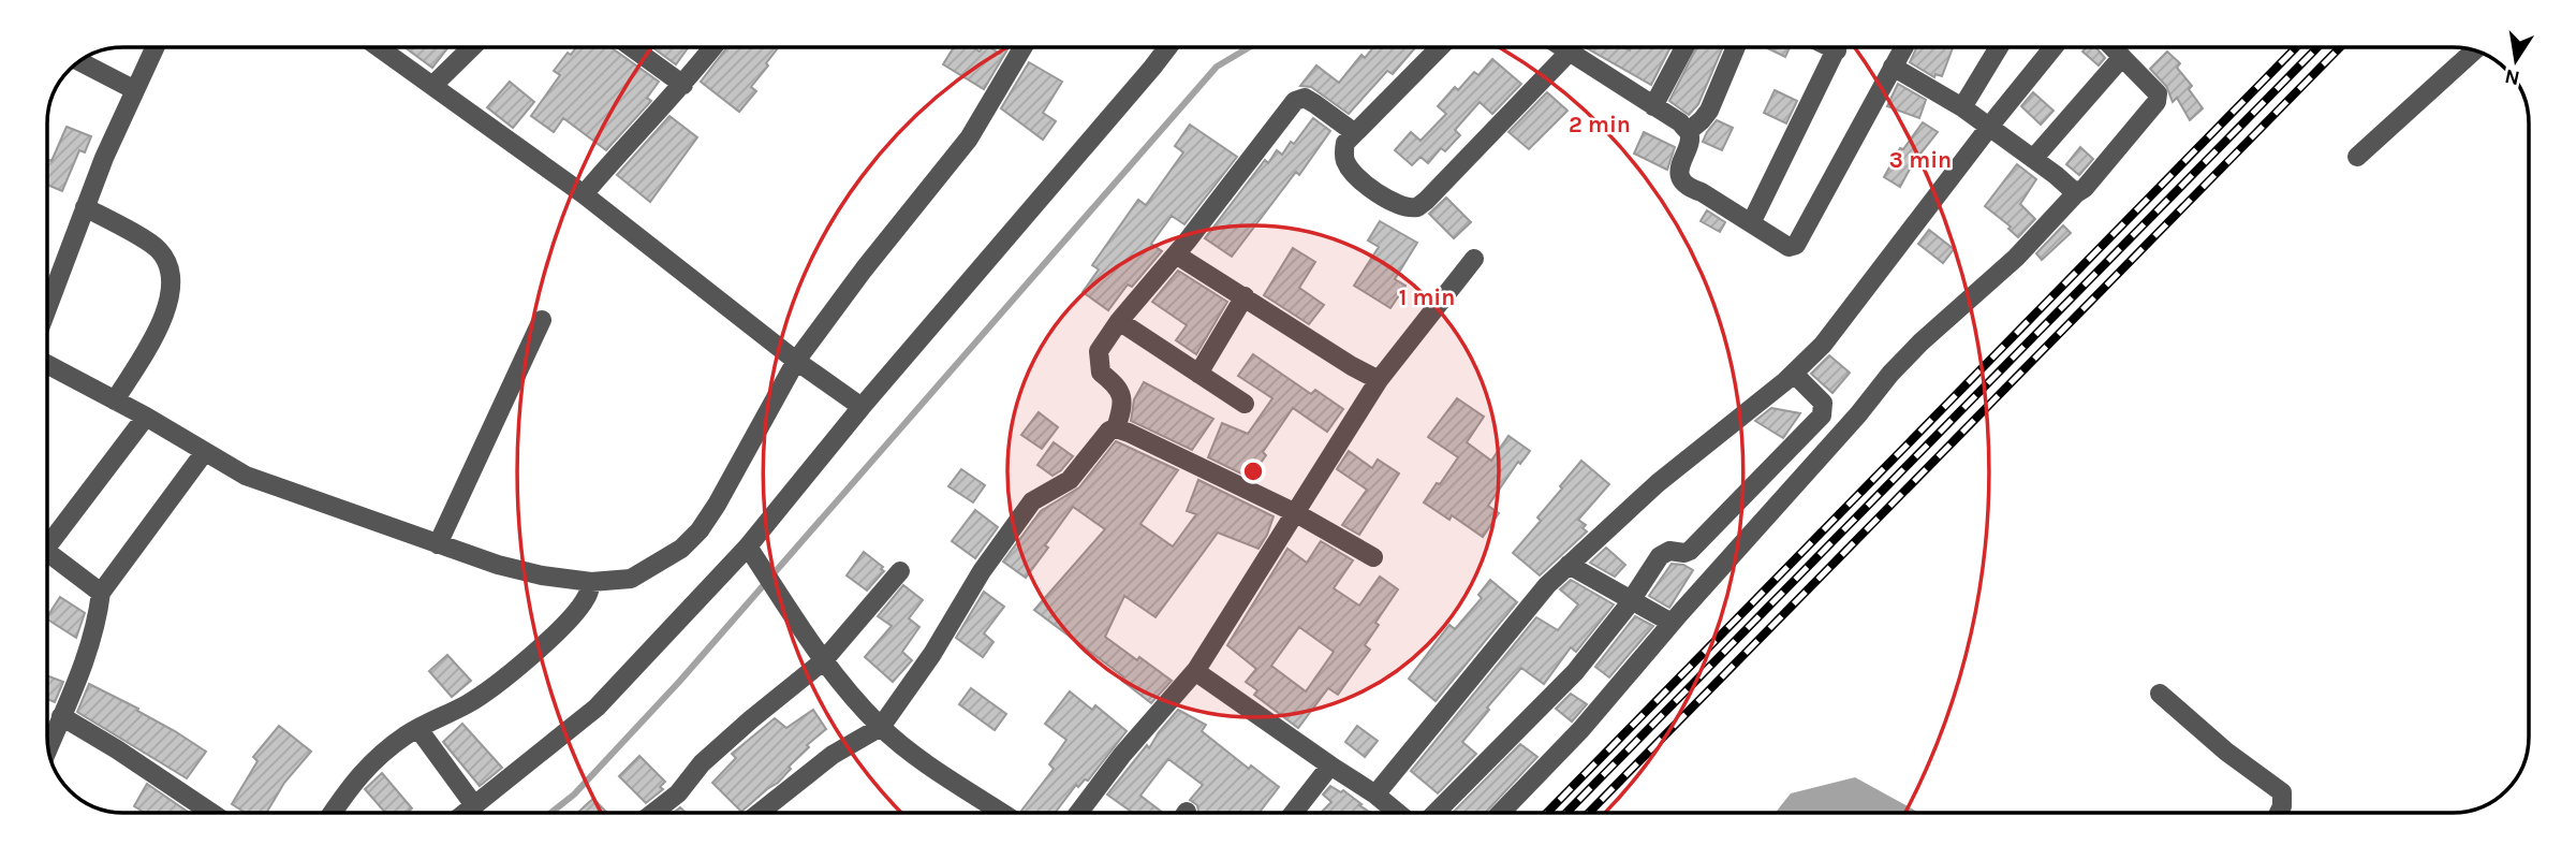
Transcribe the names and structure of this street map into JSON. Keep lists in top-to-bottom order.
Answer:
{
  "north": "bottom",
  "rings": ["2 min", "3 min", "1 min"]
}
